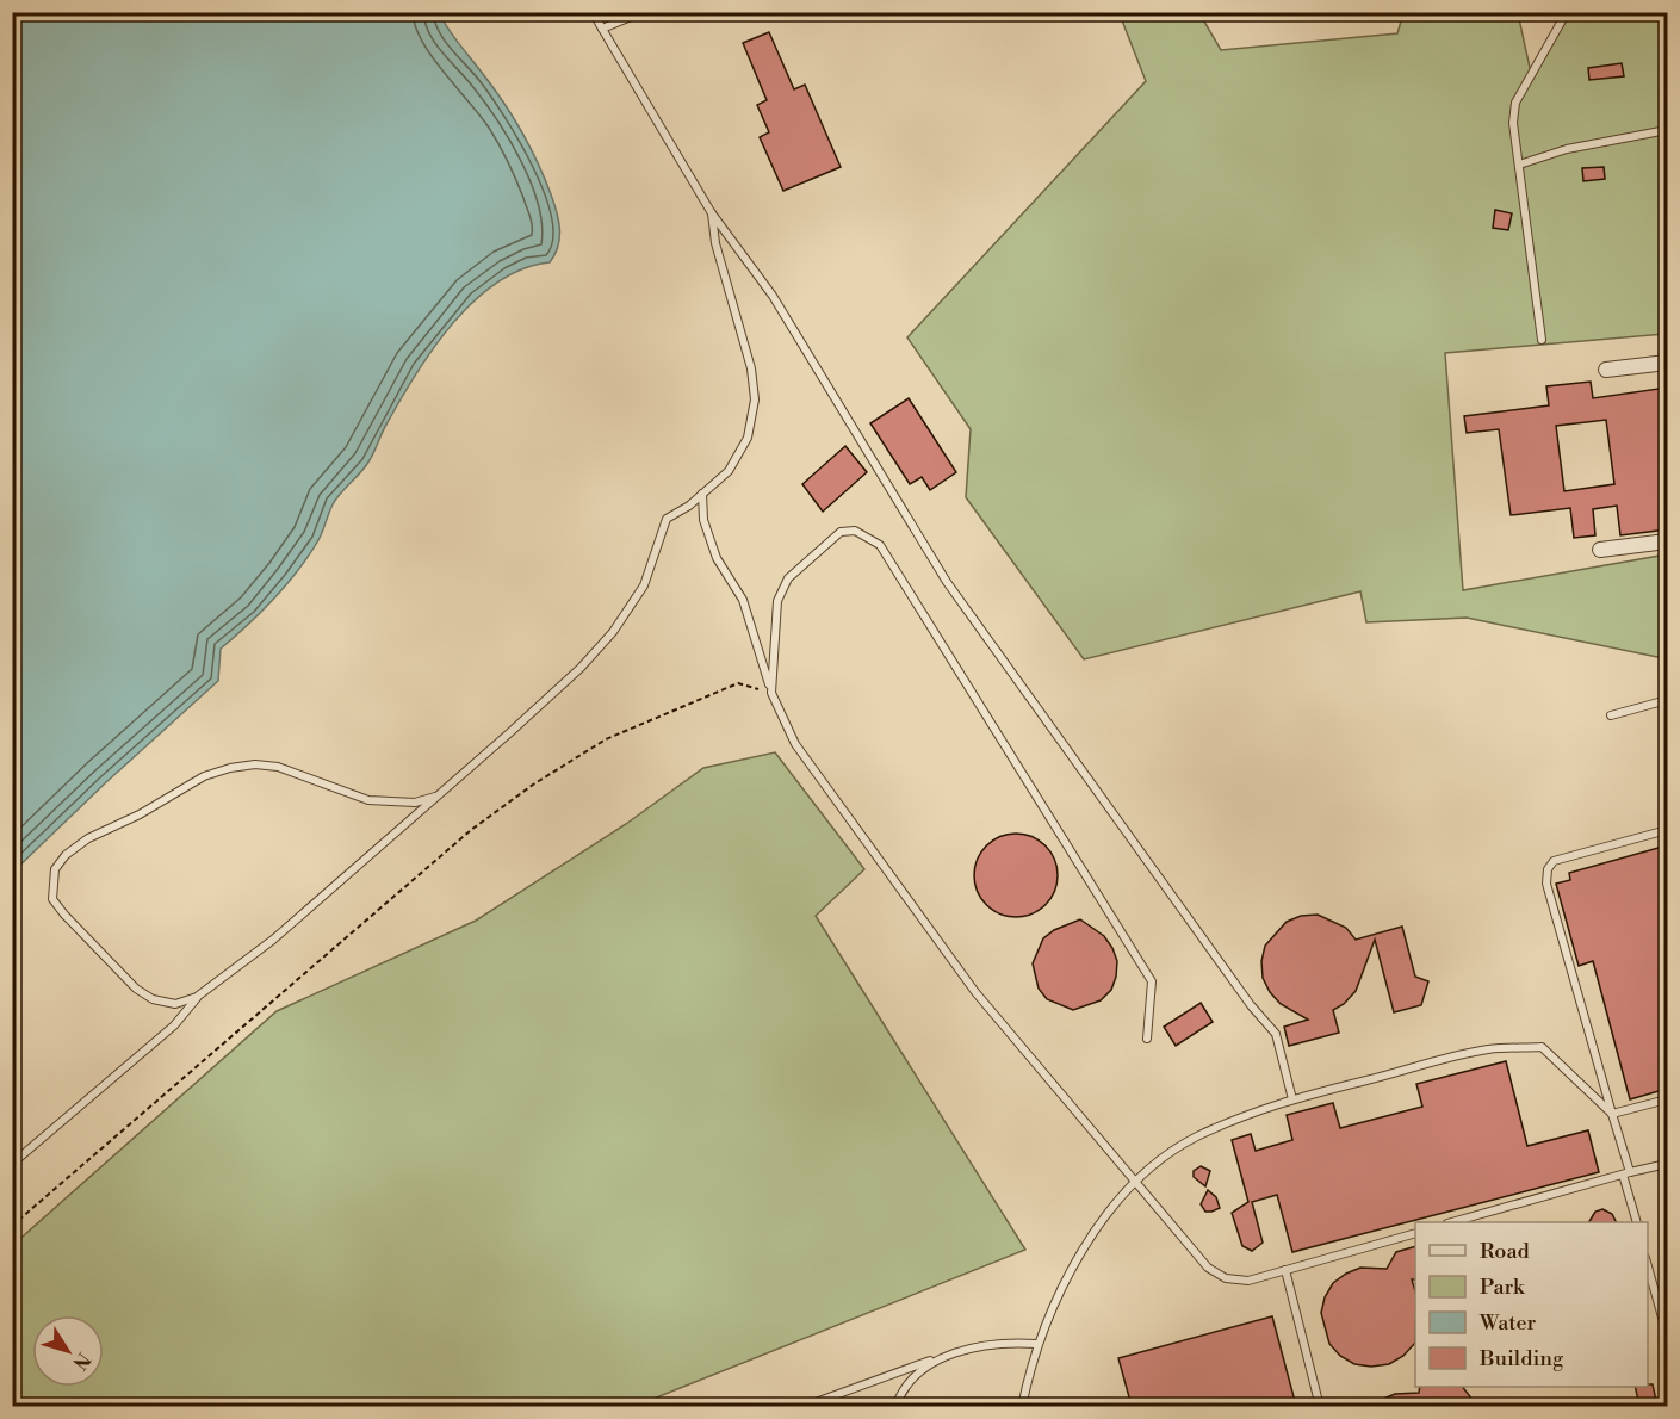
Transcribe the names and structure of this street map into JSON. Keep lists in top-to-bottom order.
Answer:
{
  "legend": [
    "Road",
    "Park",
    "Water",
    "Building"
  ],
  "north": "bottom right"
}
